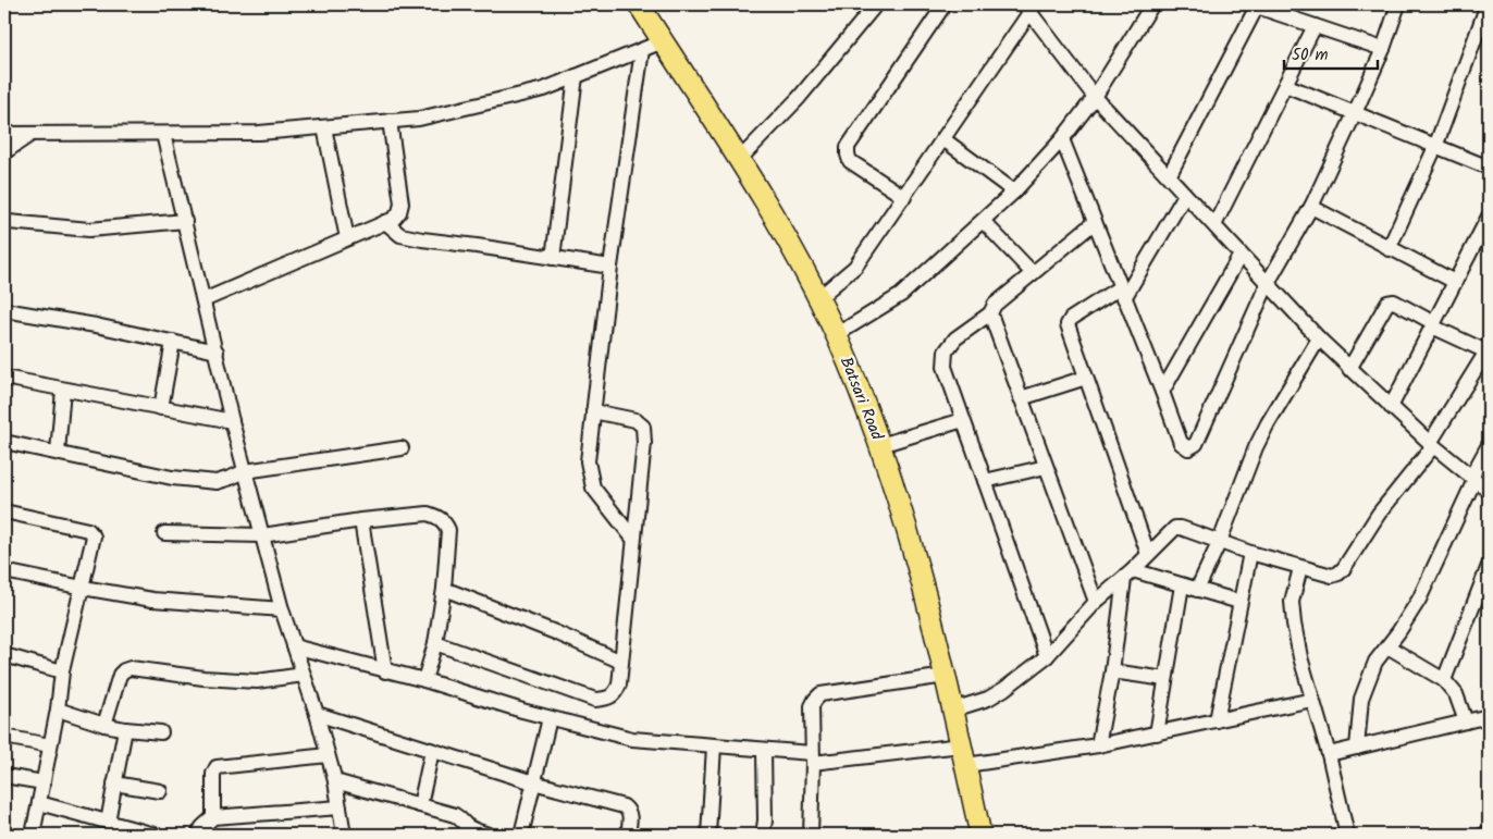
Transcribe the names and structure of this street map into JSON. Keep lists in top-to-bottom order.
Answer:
{
  "streets": {
    "main road": ["Batsari Road"]
  },
  "scale_bar": "50 m"
}
